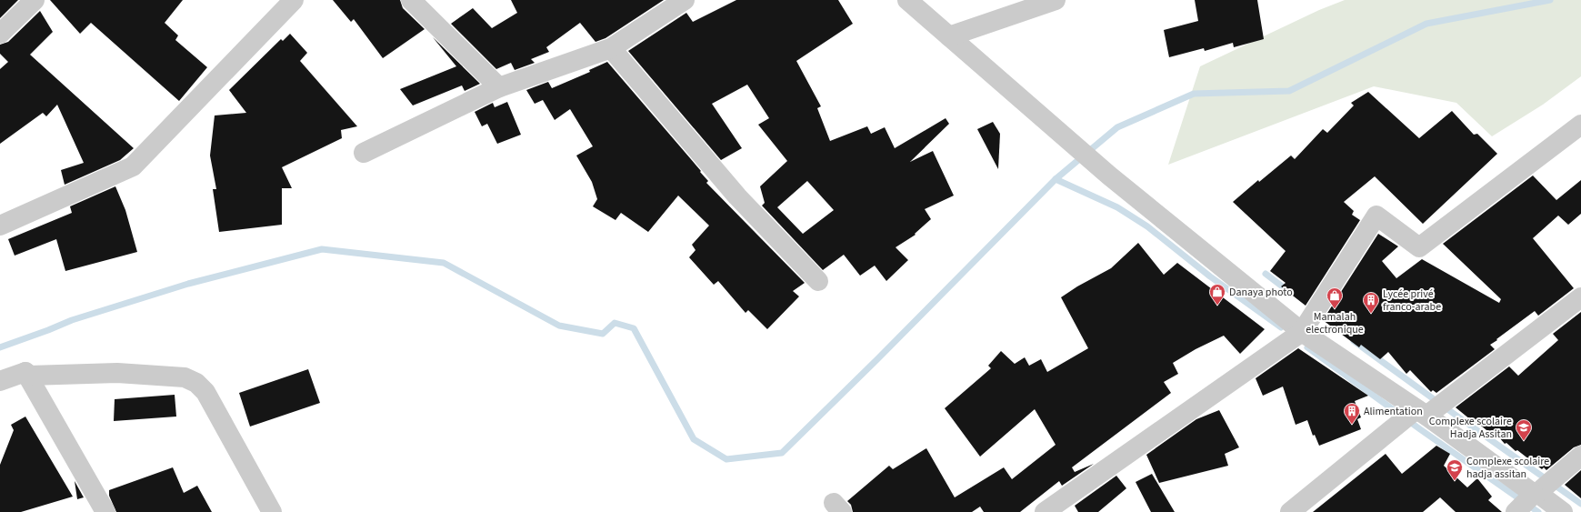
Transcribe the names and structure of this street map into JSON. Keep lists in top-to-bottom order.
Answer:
{
  "places": {
    "shop": ["Danaya photo", "Mamalah electronique"],
    "building": ["Lycée privé franco-arabe", "Alimentation"],
    "school or university": ["Complexe scolaire Hadja Assitan", "Complexe scolaire hadja assitan"]
  }
}
